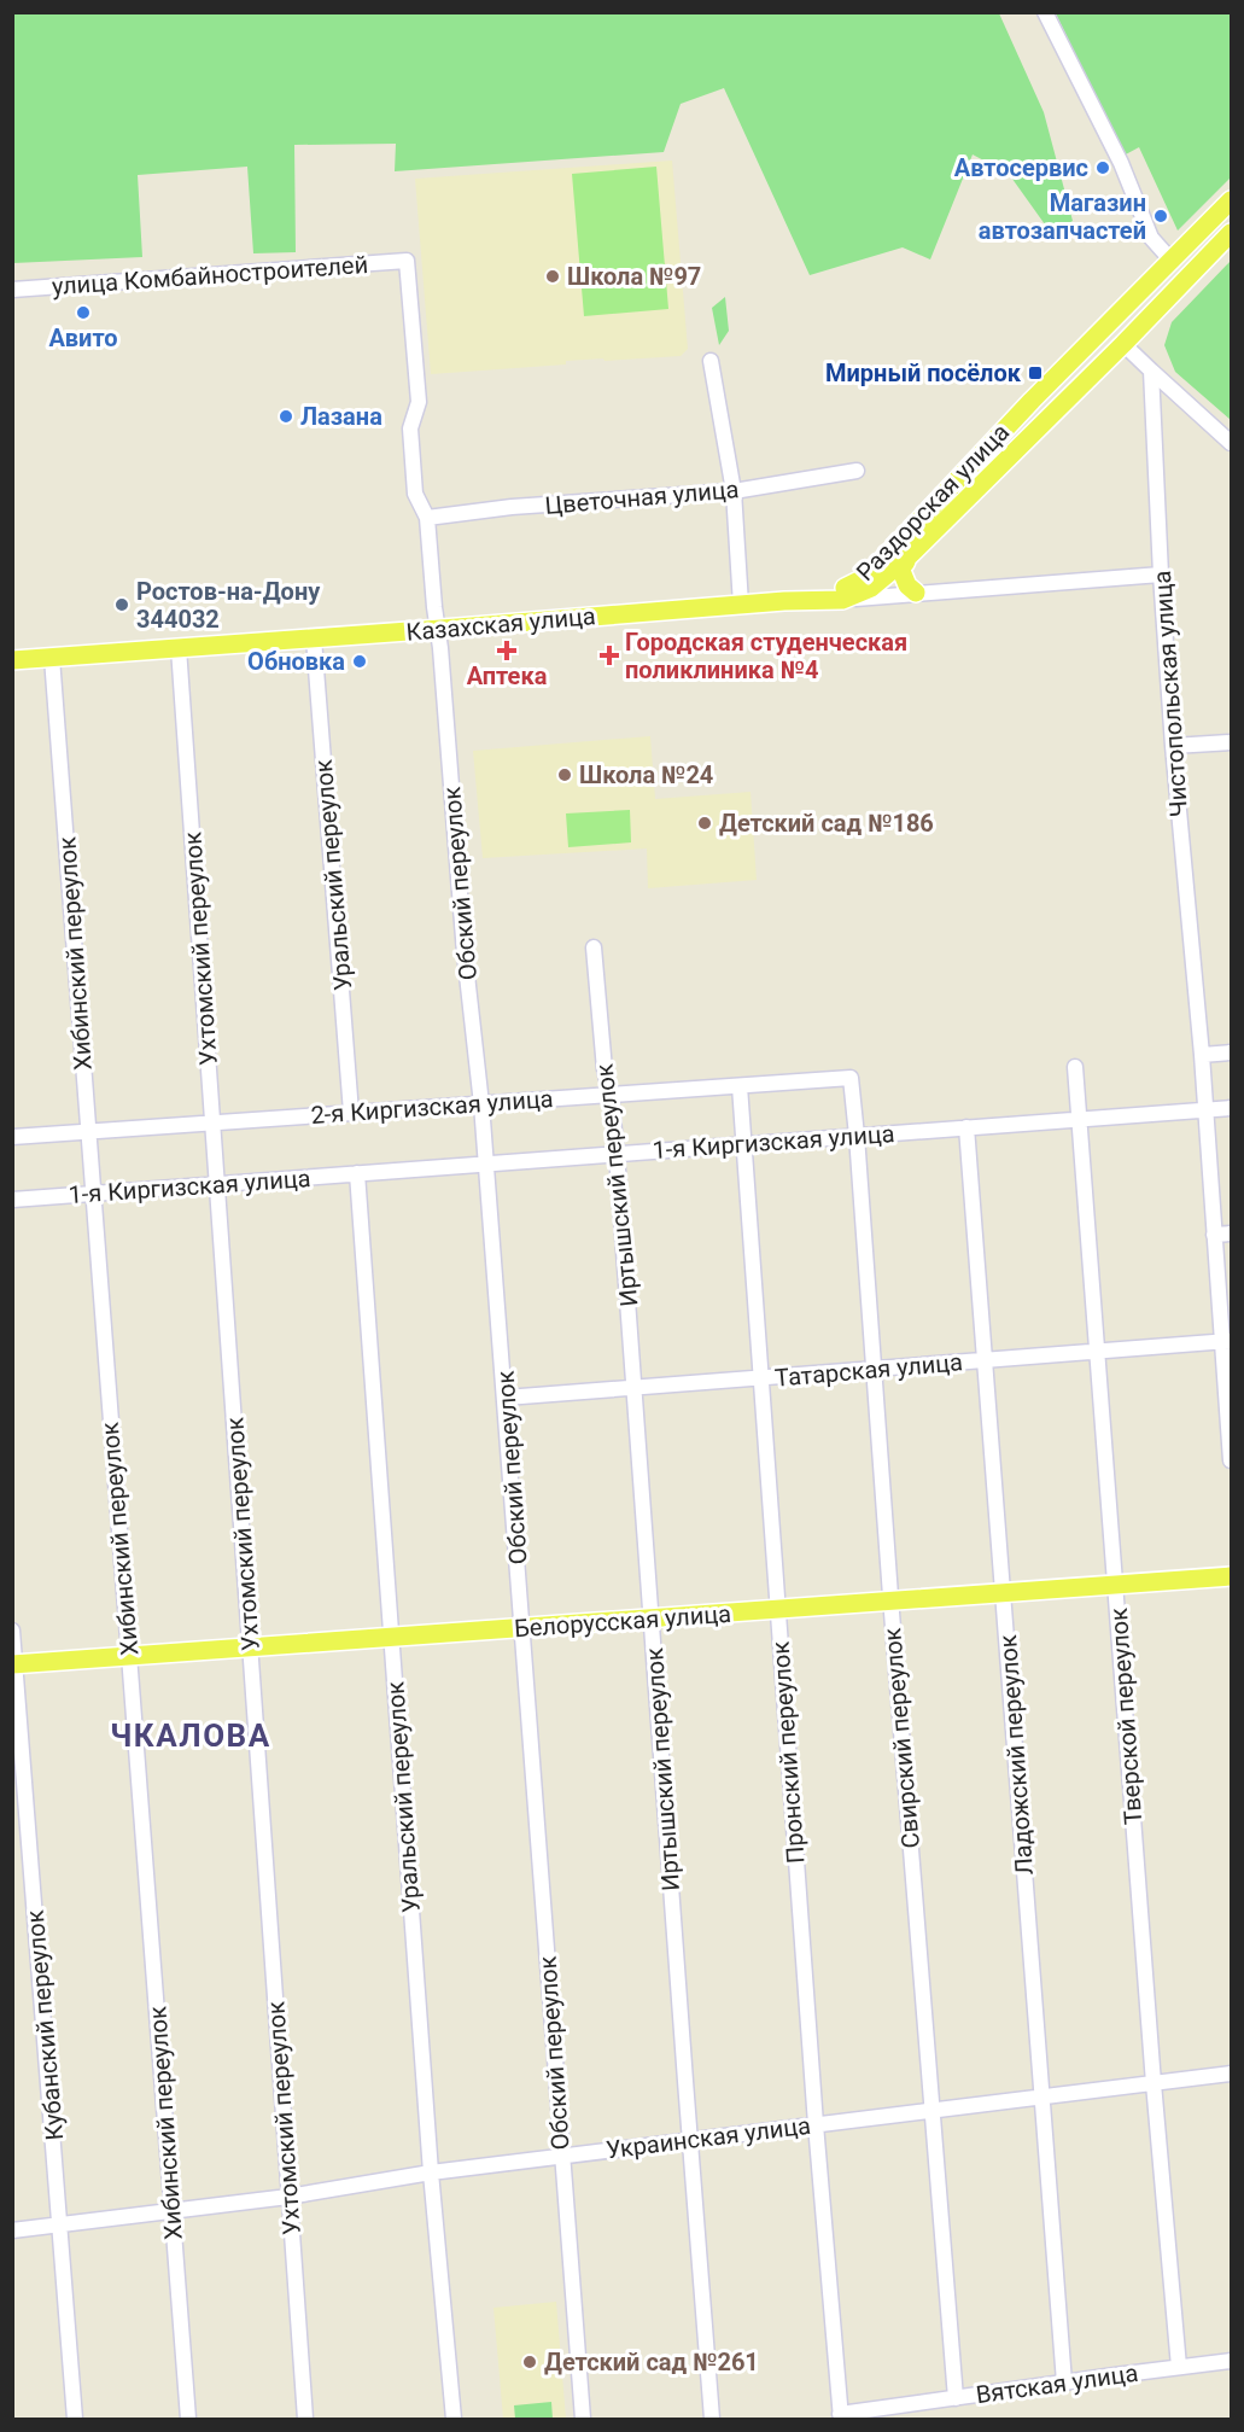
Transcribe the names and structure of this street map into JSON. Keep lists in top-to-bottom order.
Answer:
{
  "streets": {
    "main road": ["Раздорская улица", "Казахская улица", "Белорусская улица"],
    "street": [
      "улица Комбайностроителей",
      "Цветочная улица",
      "Чистопольская улица",
      "Уральский переулок",
      "Обский переулок",
      "Ухтомский переулок",
      "Хибинский переулок",
      "2-я Киргизская улица",
      "1-я Киргизская улица",
      "Иртышский переулок",
      "Татарская улица",
      "Тверской переулок",
      "Свирский переулок",
      "Пронский переулок",
      "Ладожский переулок",
      "Кубанский переулок",
      "Украинская улица",
      "Вятская улица"
    ]
  },
  "crossings": [
    ["улица Комбайностроителей", "Обский переулок"],
    ["Цветочная улица", "Обский переулок"],
    ["Раздорская улица", "Казахская улица"],
    ["Казахская улица", "Чистопольская улица"],
    ["Казахская улица", "Уральский переулок"],
    ["Казахская улица", "Обский переулок"],
    ["Казахская улица", "Ухтомский переулок"],
    ["Казахская улица", "Хибинский переулок"],
    ["Чистопольская улица", "1-я Киргизская улица"],
    ["Чистопольская улица", "Татарская улица"],
    ["Уральский переулок", "2-я Киргизская улица"],
    ["Уральский переулок", "1-я Киргизская улица"],
    ["Уральский переулок", "Белорусская улица"],
    ["Уральский переулок", "Украинская улица"],
    ["Обский переулок", "2-я Киргизская улица"],
    ["Обский переулок", "1-я Киргизская улица"],
    ["Обский переулок", "Татарская улица"],
    ["Обский переулок", "Белорусская улица"],
    ["Обский переулок", "Украинская улица"],
    ["Ухтомский переулок", "2-я Киргизская улица"],
    ["Ухтомский переулок", "1-я Киргизская улица"],
    ["Ухтомский переулок", "Белорусская улица"],
    ["Ухтомский переулок", "Украинская улица"],
    ["Хибинский переулок", "2-я Киргизская улица"],
    ["Хибинский переулок", "1-я Киргизская улица"],
    ["Хибинский переулок", "Белорусская улица"],
    ["Хибинский переулок", "Украинская улица"],
    ["2-я Киргизская улица", "Иртышский переулок"],
    ["2-я Киргизская улица", "Свирский переулок"],
    ["2-я Киргизская улица", "Пронский переулок"],
    ["1-я Киргизская улица", "Иртышский переулок"],
    ["1-я Киргизская улица", "Тверской переулок"],
    ["1-я Киргизская улица", "Свирский переулок"],
    ["1-я Киргизская улица", "Пронский переулок"],
    ["1-я Киргизская улица", "Ладожский переулок"],
    ["Иртышский переулок", "Татарская улица"],
    ["Иртышский переулок", "Белорусская улица"],
    ["Иртышский переулок", "Украинская улица"],
    ["Татарская улица", "Тверской переулок"],
    ["Татарская улица", "Свирский переулок"],
    ["Татарская улица", "Пронский переулок"],
    ["Татарская улица", "Ладожский переулок"],
    ["Белорусская улица", "Тверской переулок"],
    ["Белорусская улица", "Свирский переулок"],
    ["Белорусская улица", "Пронский переулок"],
    ["Белорусская улица", "Ладожский переулок"],
    ["Белорусская улица", "Кубанский переулок"],
    ["Тверской переулок", "Украинская улица"],
    ["Тверской переулок", "Вятская улица"],
    ["Свирский переулок", "Украинская улица"],
    ["Свирский переулок", "Вятская улица"],
    ["Пронский переулок", "Украинская улица"],
    ["Пронский переулок", "Вятская улица"],
    ["Ладожский переулок", "Украинская улица"],
    ["Ладожский переулок", "Вятская улица"],
    ["Кубанский переулок", "Украинская улица"]
  ],
  "districts": ["ЧКАЛОВА"],
  "places": {
    "other": [
      "Автосервис",
      "Магазин автозапчастей",
      "Школа №97",
      "Авито",
      "Лазана",
      "Ростов-на-Дону 344032",
      "Обновка",
      "Школа №24",
      "Детский сад №186",
      "Детский сад №261"
    ],
    "transit": ["Мирный посёлок"],
    "health": ["Аптека", "Городская студенческая поликлиника №4"]
  }
}
